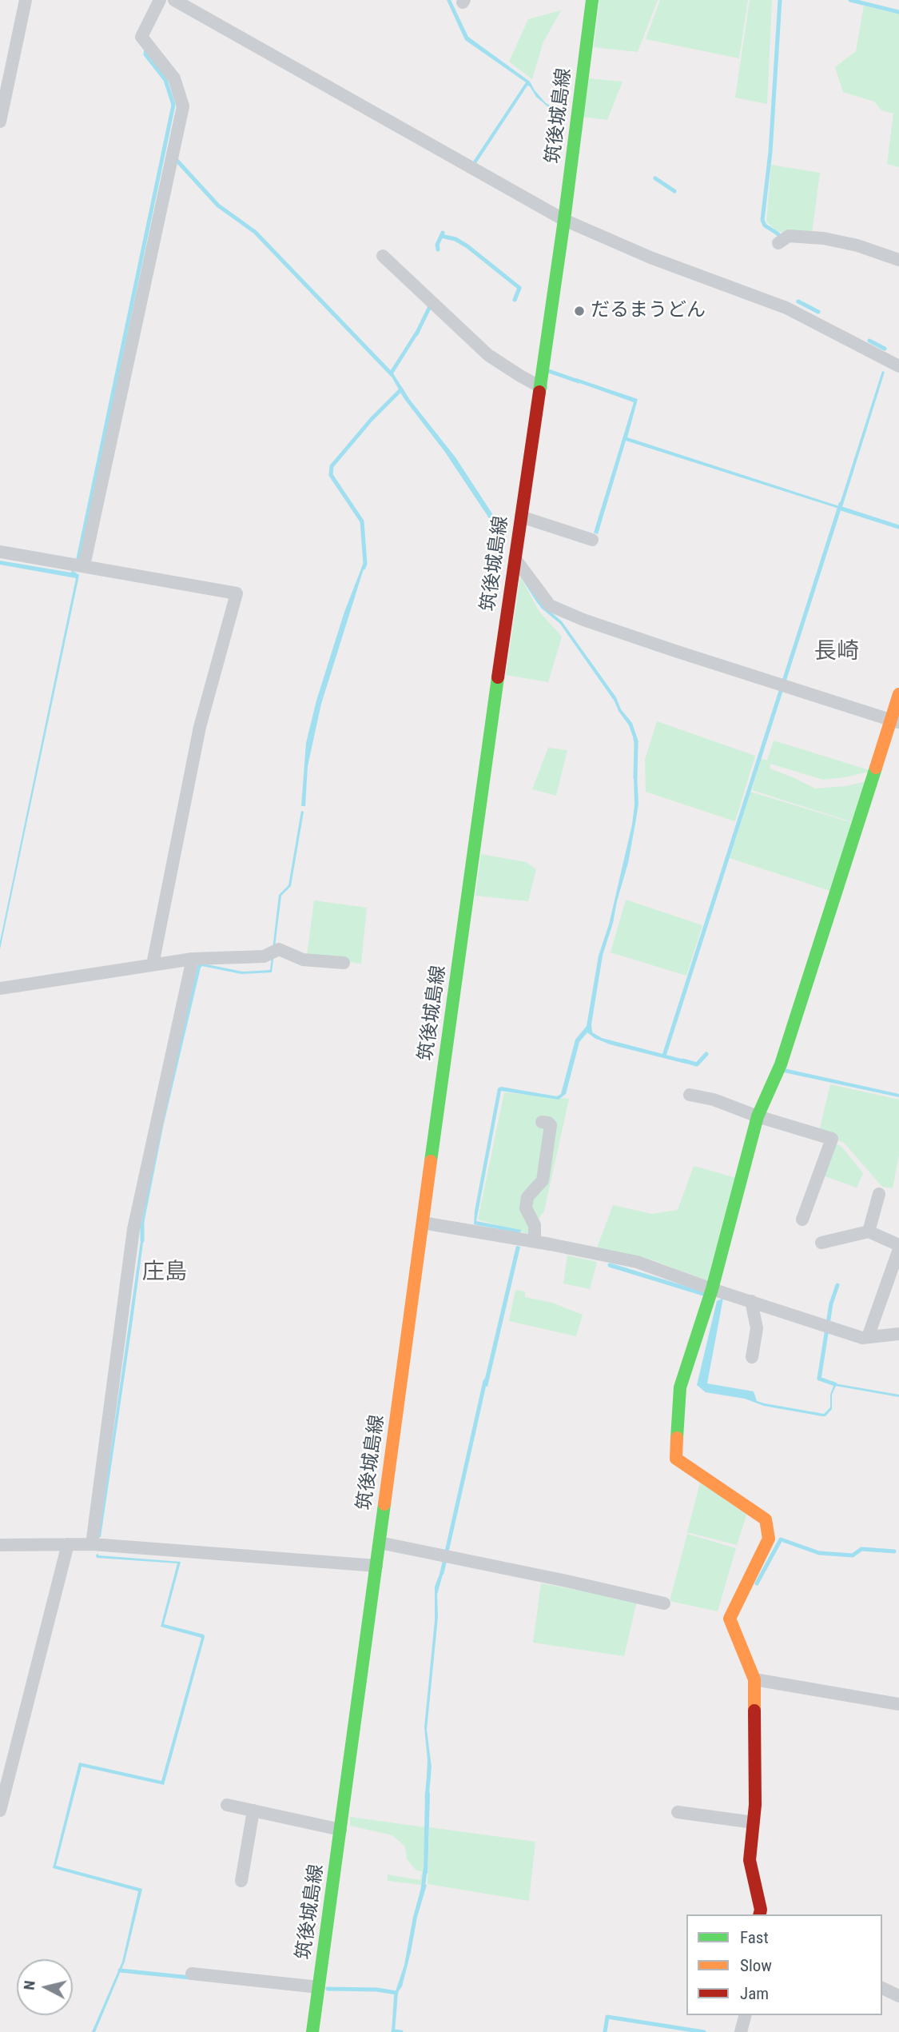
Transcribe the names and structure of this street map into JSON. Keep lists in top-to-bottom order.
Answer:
{
  "streets": {
    "main road": ["筑後城島線"]
  },
  "districts": ["長崎", "庄島"],
  "places": ["だるまうどん"],
  "legend": ["Fast", "Slow", "Jam"],
  "north": "left"
}
